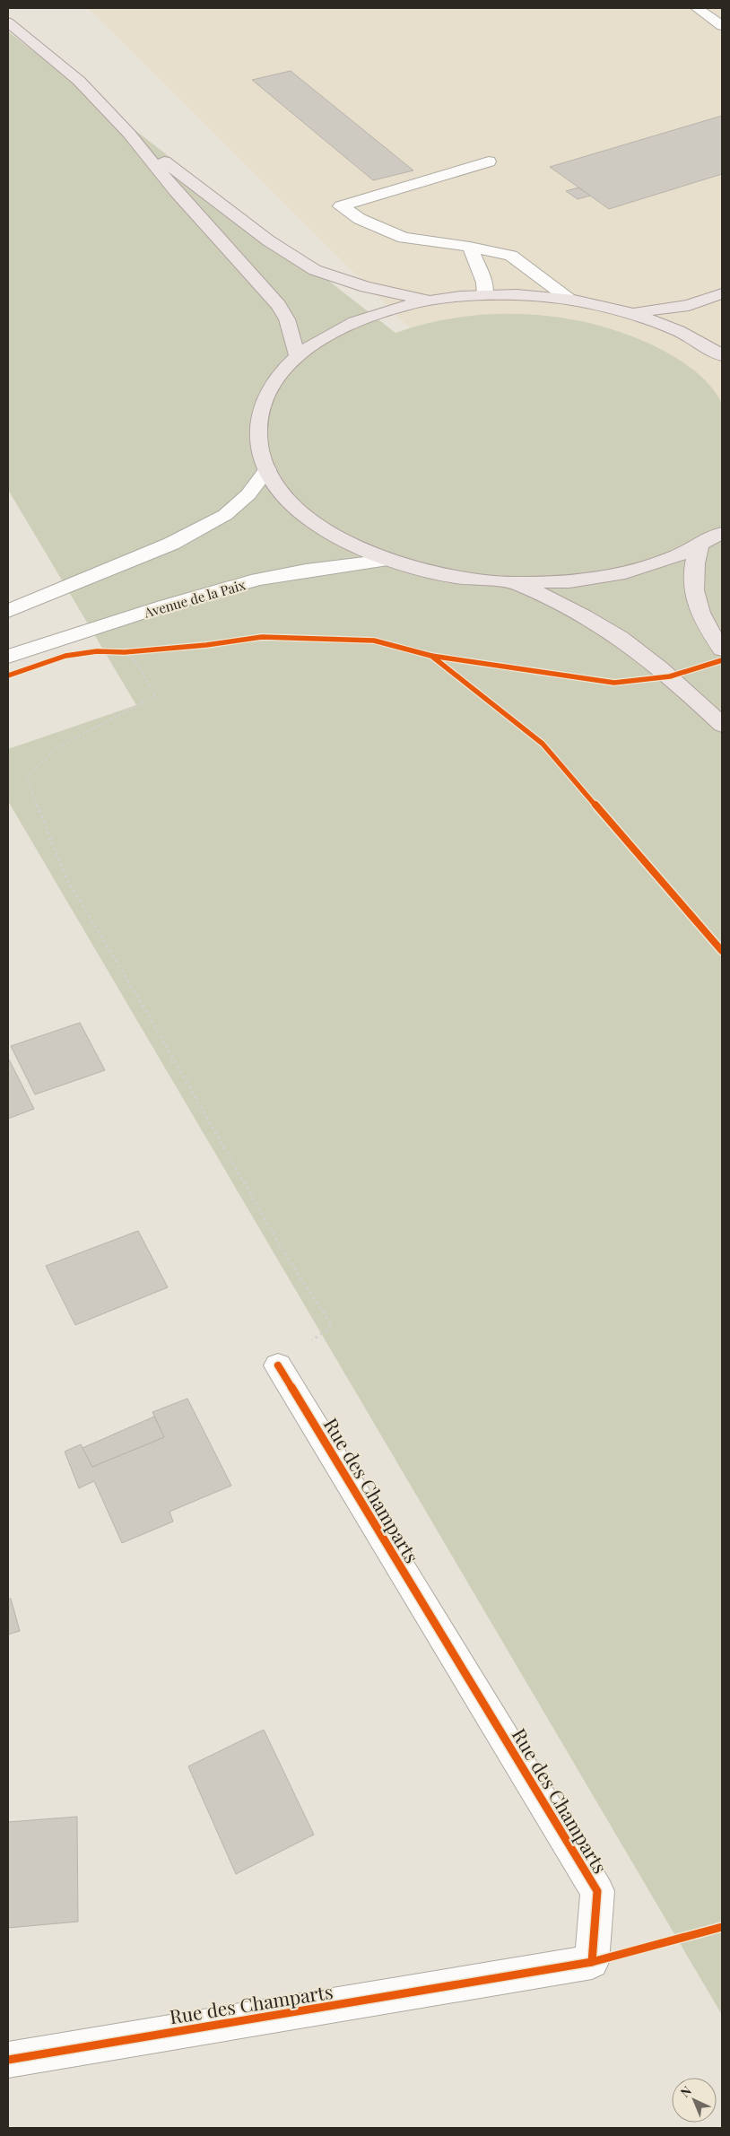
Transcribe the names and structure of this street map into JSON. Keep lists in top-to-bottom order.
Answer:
{
  "streets": {
    "street": ["Avenue de la Paix", "Rue des Champarts"]
  },
  "north": "top left"
}
